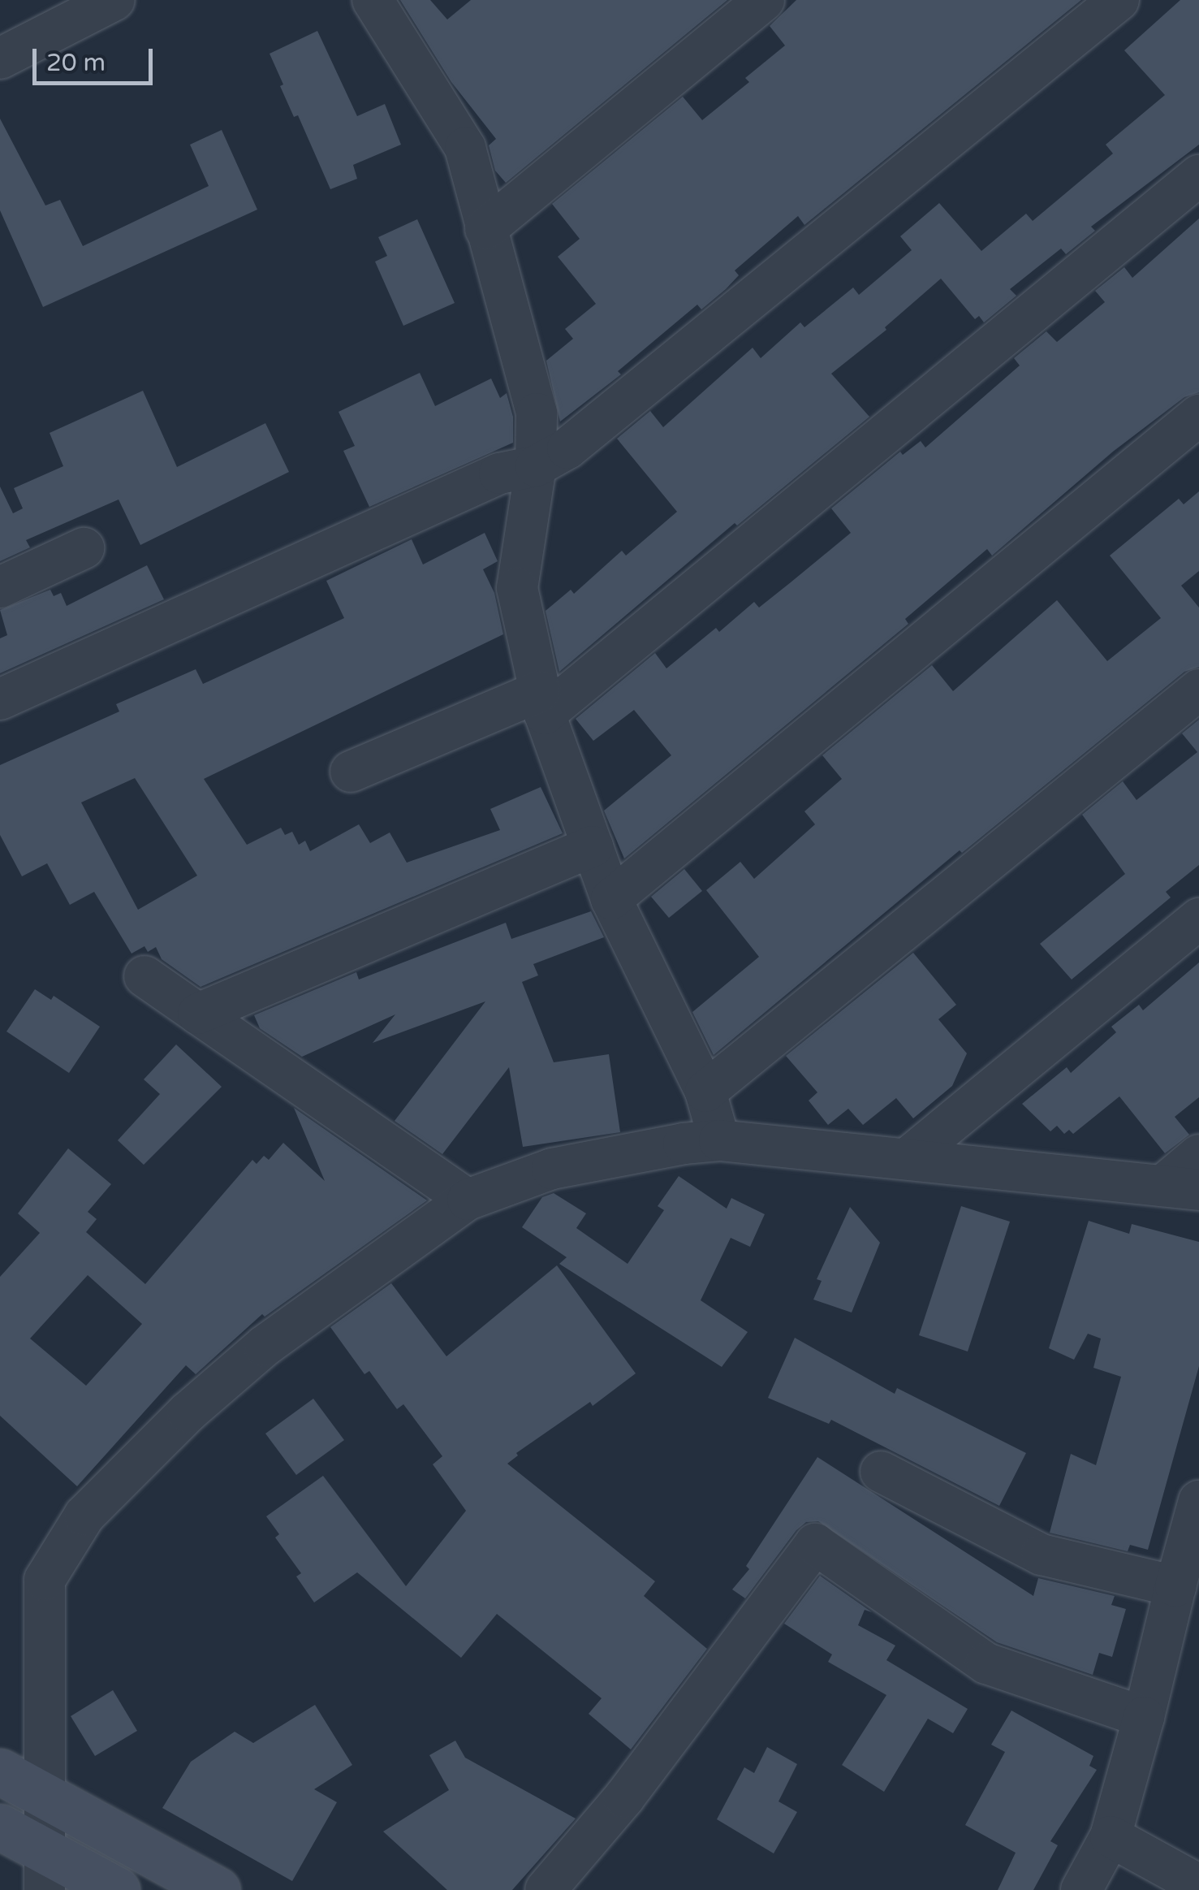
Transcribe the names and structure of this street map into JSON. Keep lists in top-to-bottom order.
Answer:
{
  "scale_bar": "20 m"
}
